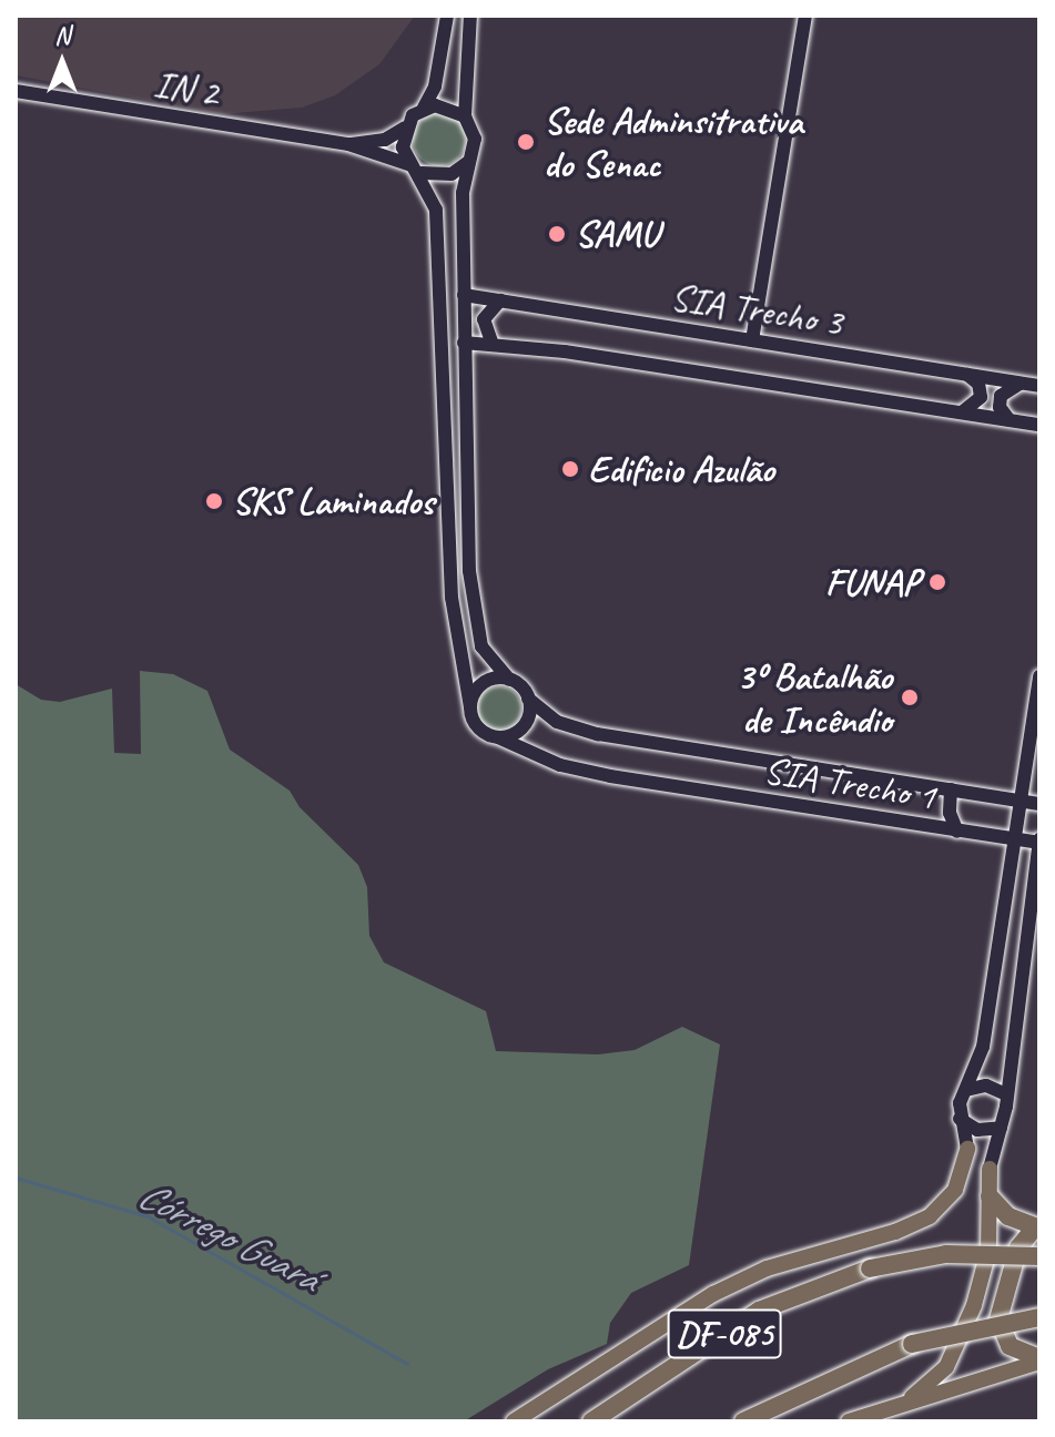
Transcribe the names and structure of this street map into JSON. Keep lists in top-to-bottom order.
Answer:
{
  "streets": {
    "highway": ["DF-085"],
    "main road": ["IN 2", "SIA Trecho 3", "SIA Trecho 1"]
  },
  "water": ["Córrego Guará"],
  "places": [
    "Sede Adminsitrativa do Senac",
    "SAMU",
    "Edificio Azulão",
    "SKS Laminados",
    "FUNAP",
    "3º Batalhão de Incêndio"
  ],
  "north": "top"
}
